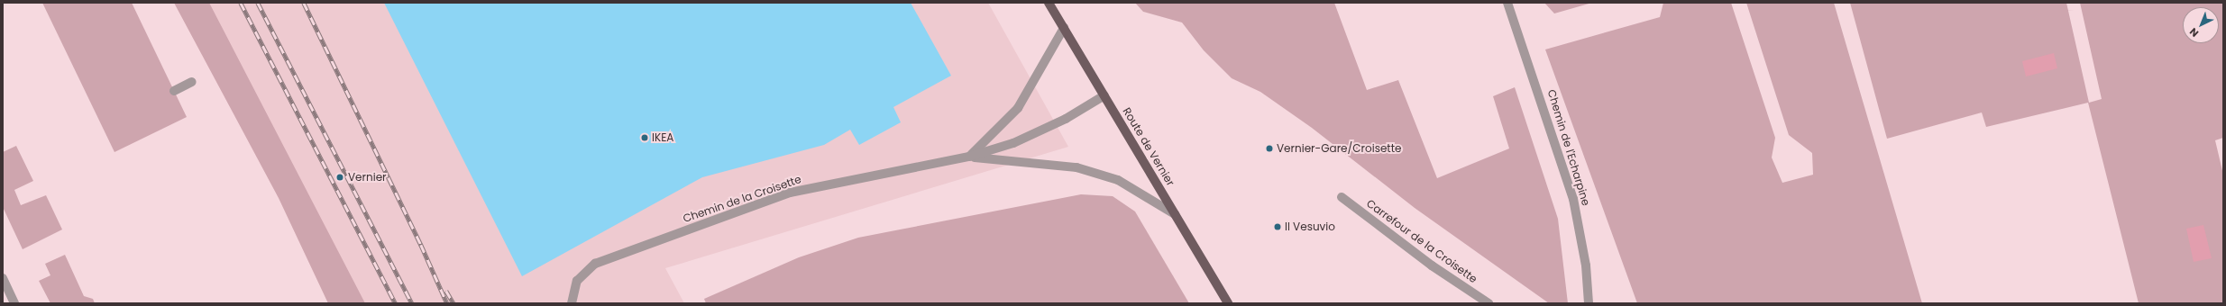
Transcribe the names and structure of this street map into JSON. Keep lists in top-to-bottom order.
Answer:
{
  "streets": {
    "main road": ["Route de Vernier"],
    "street": ["Chemin de l'Echarpine", "Chemin de la Croisette", "Carrefour de la Croisette"]
  },
  "crossings": [
    ["Route de Vernier", "Chemin de la Croisette"]
  ],
  "places": [
    "IKEA",
    "Vernier-Gare/Croisette",
    "Vernier",
    "Il Vesuvio"
  ],
  "north": "bottom left"
}
